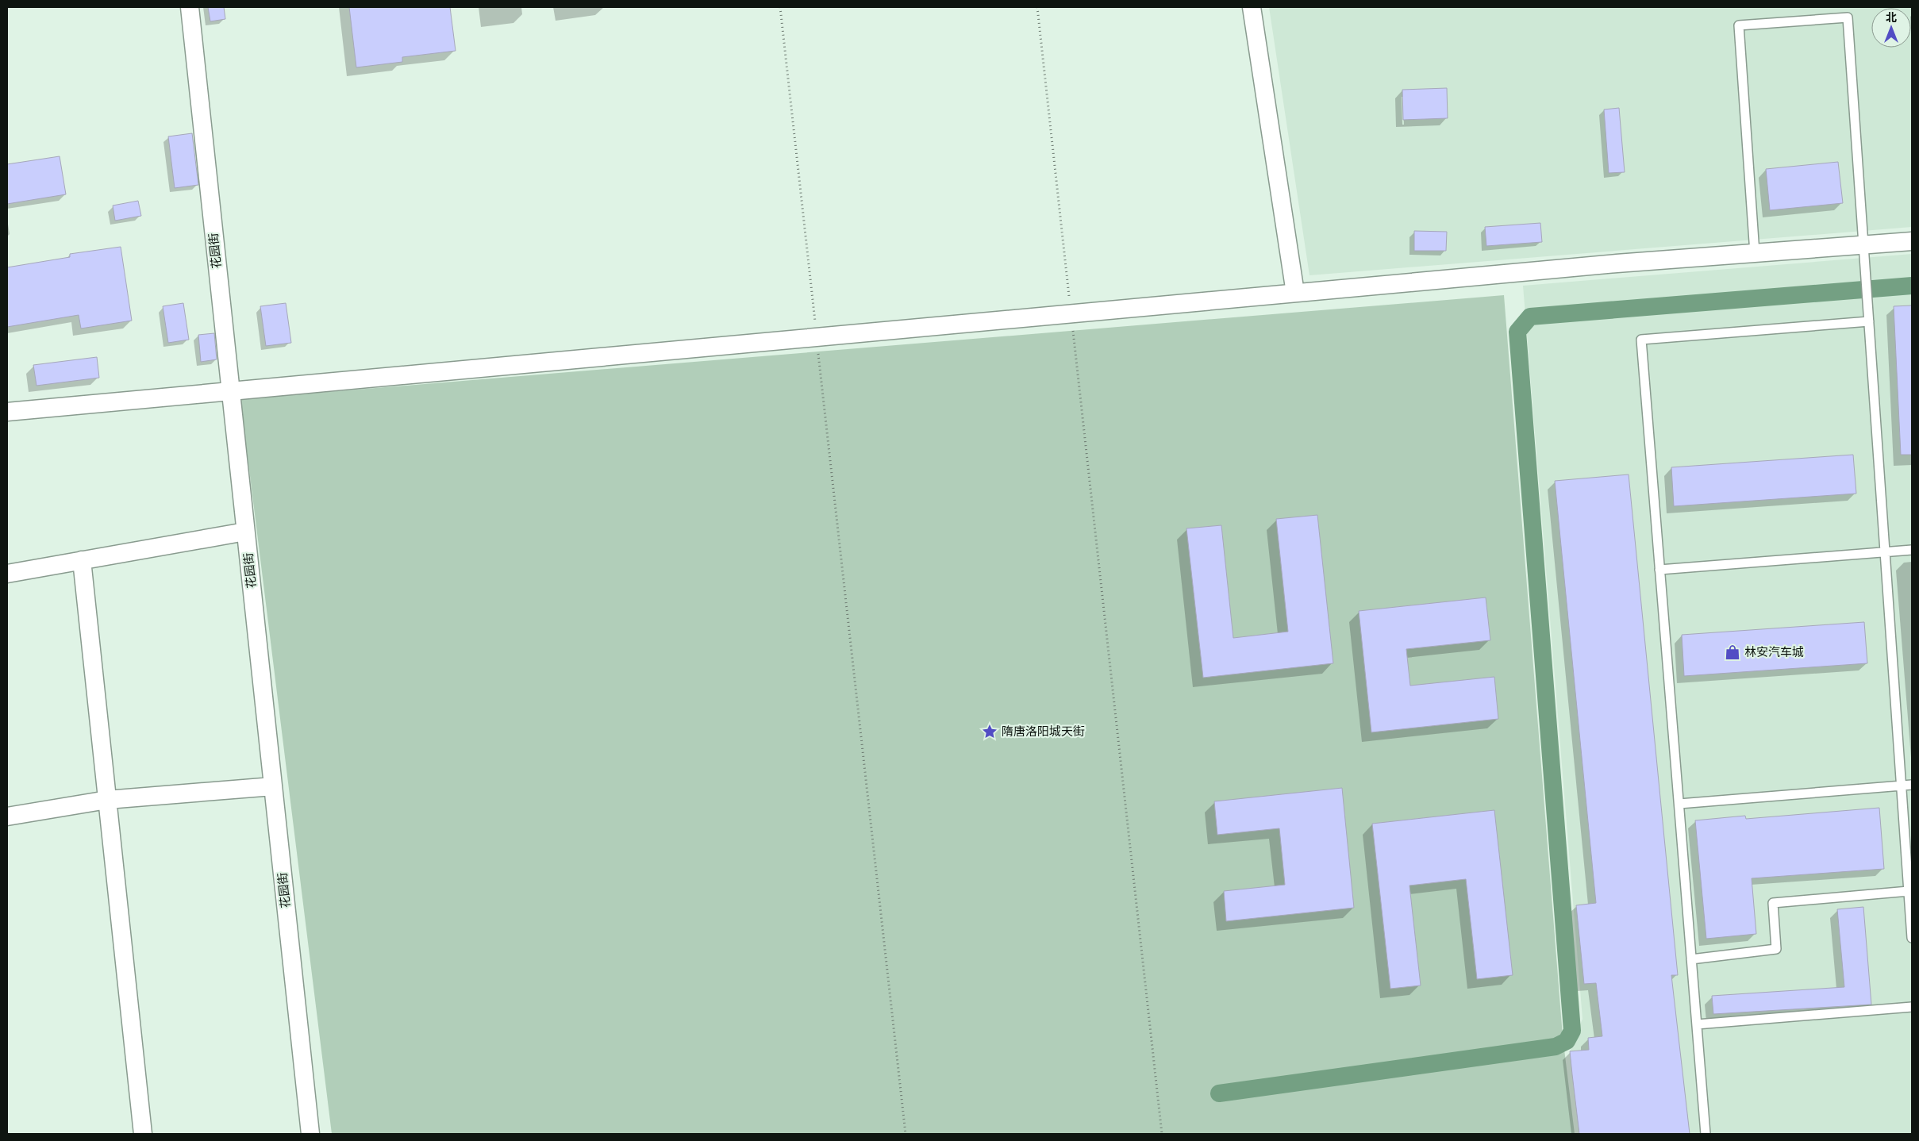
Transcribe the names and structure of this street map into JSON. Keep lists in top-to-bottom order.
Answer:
{
  "streets": {
    "street": ["花园街"]
  },
  "places": {
    "shop": ["林安汽车城"],
    "place": ["隋唐洛阳城天街"]
  },
  "north": "top"
}
